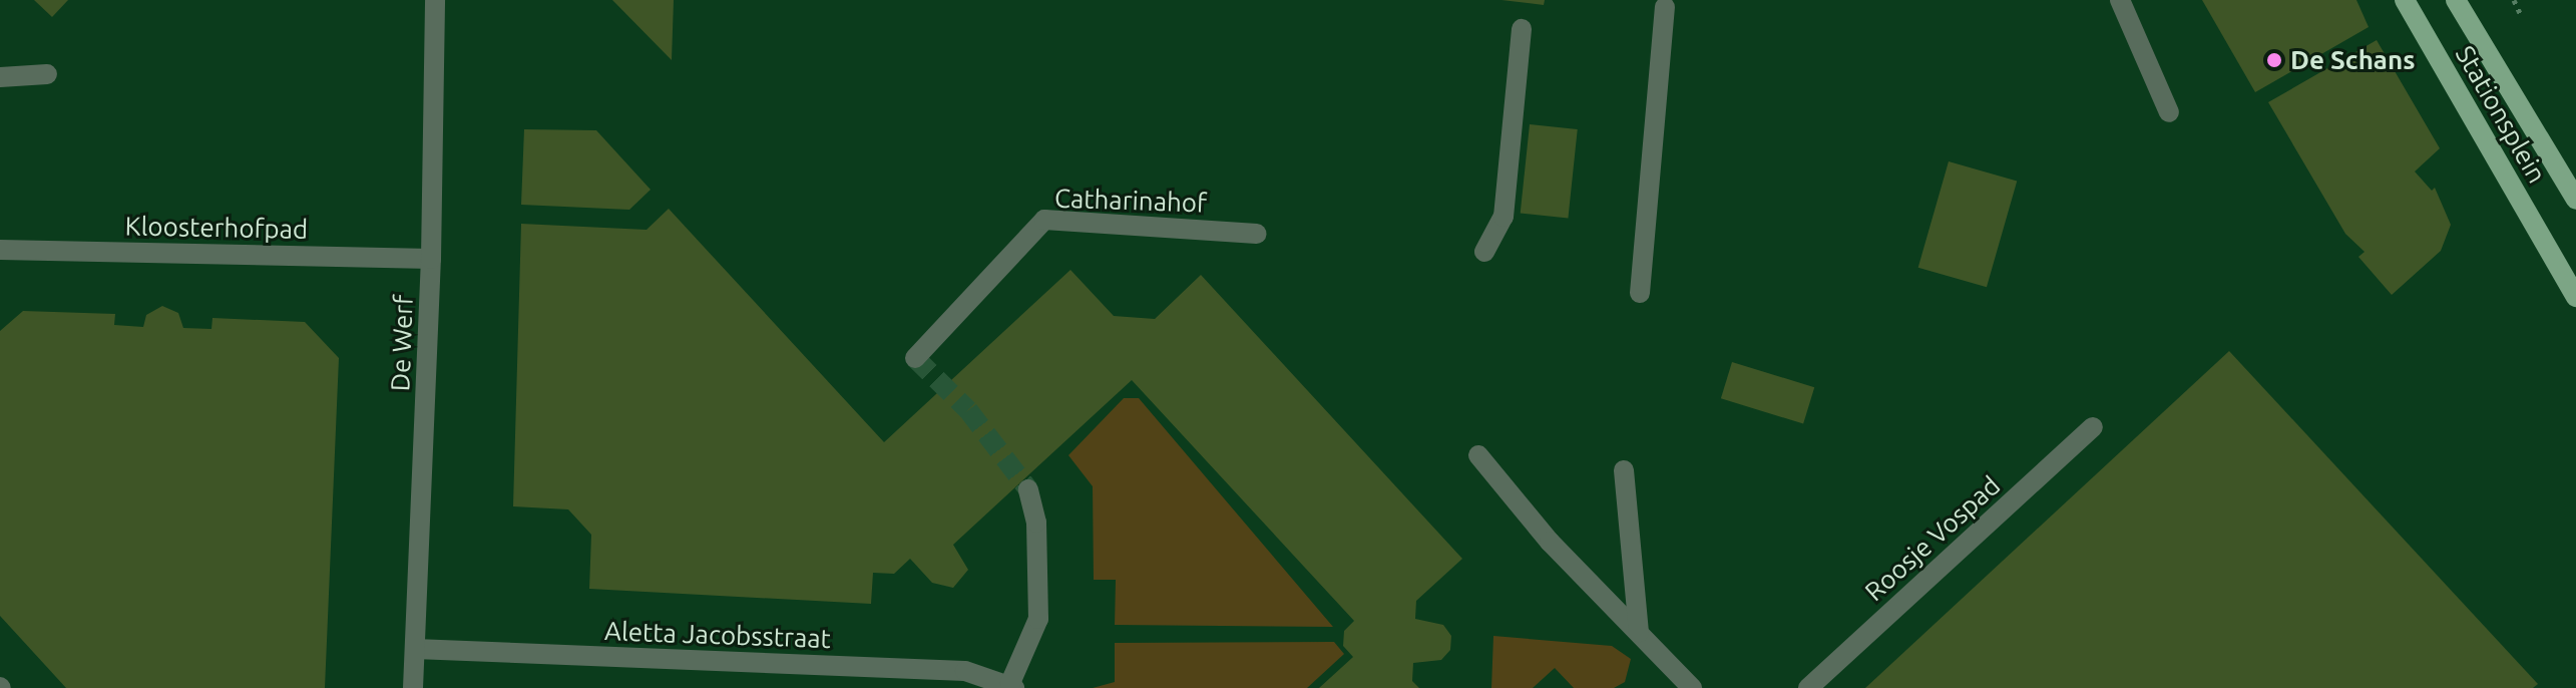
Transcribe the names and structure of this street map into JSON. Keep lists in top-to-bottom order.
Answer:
{
  "streets": {
    "main road": ["Stationsplein"],
    "street": [
      "Catharinahof",
      "Kloosterhofpad",
      "De Werf",
      "Roosje Vospad",
      "Aletta Jacobsstraat"
    ]
  },
  "crossings": [
    ["Kloosterhofpad", "De Werf"],
    ["De Werf", "Aletta Jacobsstraat"]
  ],
  "places": ["De Schans"]
}
